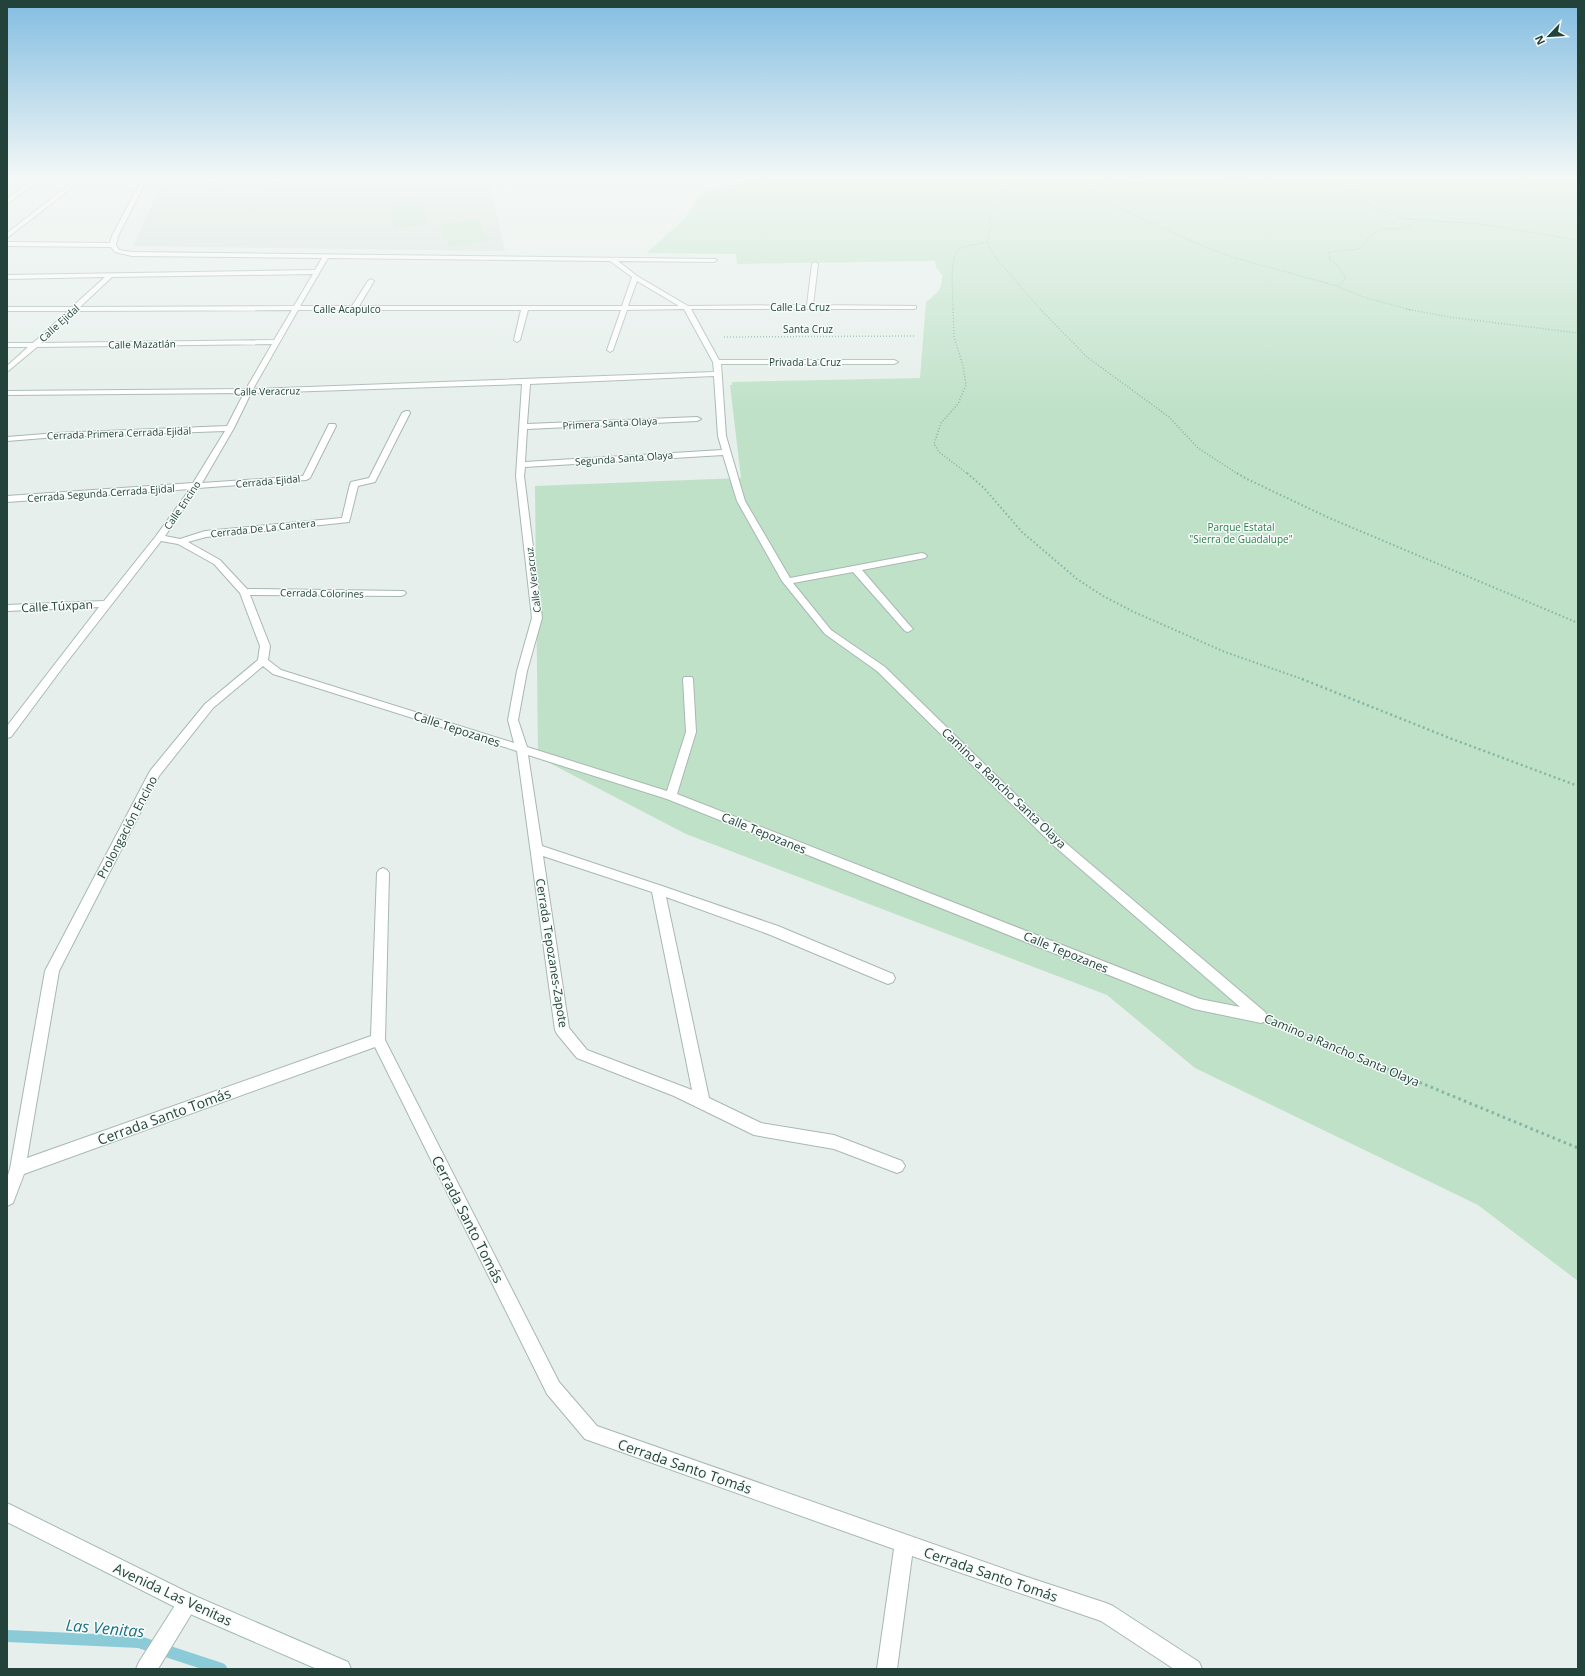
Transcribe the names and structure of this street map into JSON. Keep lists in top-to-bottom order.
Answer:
{
  "streets": {
    "street": [
      "Calle La Cruz",
      "Calle Acapulco",
      "Calle Ejidal",
      "Calle Mazatlán",
      "Privada La Cruz",
      "Calle Veracruz",
      "Primera Santa Olaya",
      "Cerrada Primera Cerrada Ejidal",
      "Segunda Santa Olaya",
      "Cerrada Ejidal",
      "Cerrada Segunda Cerrada Ejidal",
      "Calle Encino",
      "Cerrada De La Cantera",
      "Cerrada Colorines",
      "Calle Túxpan",
      "Calle Tepozanes",
      "Camino a Rancho Santa Olaya",
      "Prolongación Encino",
      "Cerrada Tepozanes-Zapote",
      "Cerrada Santo Tomás",
      "Avenida Las Venitas"
    ],
    "path": ["Santa Cruz"]
  },
  "crossings": [
    ["Calle La Cruz", "Calle Acapulco"],
    ["Calle La Cruz", "Camino a Rancho Santa Olaya"],
    ["Calle Acapulco", "Calle Ejidal"],
    ["Calle Acapulco", "Calle Encino"],
    ["Calle Acapulco", "Camino a Rancho Santa Olaya"],
    ["Calle Ejidal", "Calle Mazatlán"],
    ["Santa Cruz", "Camino a Rancho Santa Olaya"],
    ["Calle Mazatlán", "Calle Encino"],
    ["Privada La Cruz", "Camino a Rancho Santa Olaya"],
    ["Calle Veracruz", "Primera Santa Olaya"],
    ["Calle Veracruz", "Segunda Santa Olaya"],
    ["Calle Veracruz", "Calle Encino"],
    ["Calle Veracruz", "Calle Tepozanes"],
    ["Calle Veracruz", "Camino a Rancho Santa Olaya"],
    ["Calle Veracruz", "Cerrada Tepozanes-Zapote"],
    ["Cerrada Primera Cerrada Ejidal", "Calle Encino"],
    ["Segunda Santa Olaya", "Camino a Rancho Santa Olaya"],
    ["Cerrada Ejidal", "Cerrada Segunda Cerrada Ejidal"],
    ["Cerrada Ejidal", "Calle Encino"],
    ["Cerrada Segunda Cerrada Ejidal", "Calle Encino"],
    ["Calle Encino", "Calle Túxpan"],
    ["Calle Tepozanes", "Camino a Rancho Santa Olaya"],
    ["Calle Tepozanes", "Prolongación Encino"],
    ["Calle Tepozanes", "Cerrada Tepozanes-Zapote"],
    ["Prolongación Encino", "Cerrada Santo Tomás"]
  ],
  "water": ["Las Venitas"],
  "parks": ["Parque Estatal \"Sierra de Guadalupe\""],
  "north": "bottom left"
}
